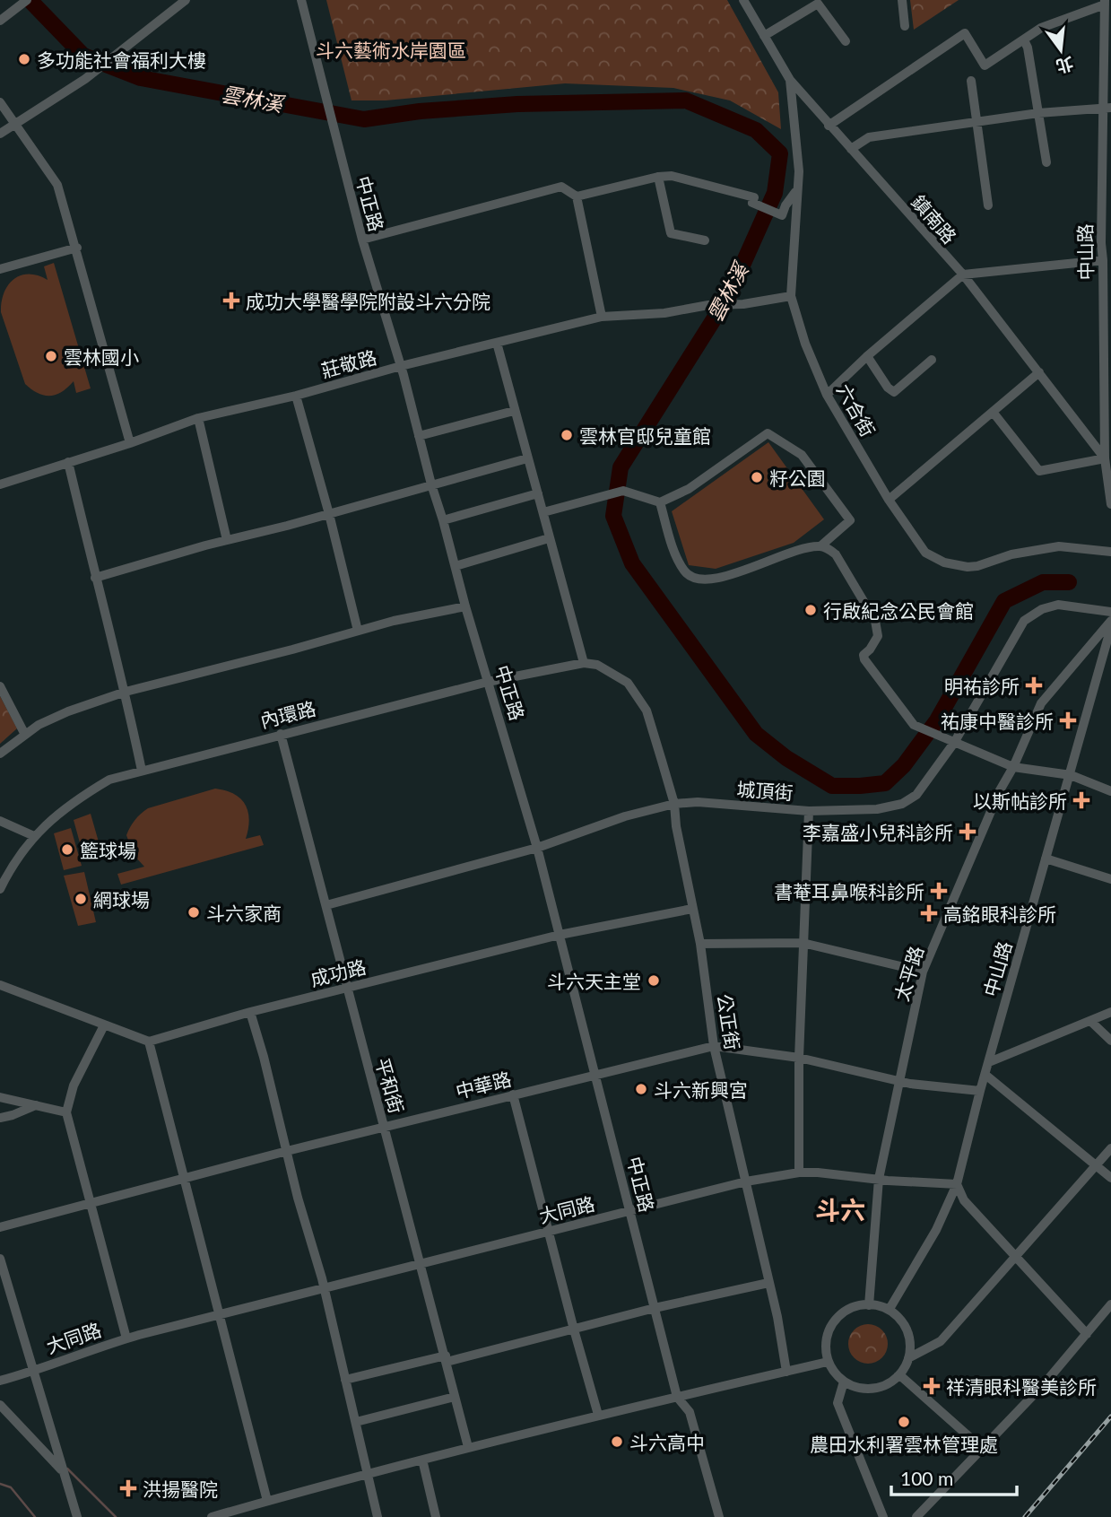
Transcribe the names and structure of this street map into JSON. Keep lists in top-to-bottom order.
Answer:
{
  "streets": {
    "street": [
      "中正路",
      "鎮南路",
      "中山路",
      "莊敬路",
      "六合街",
      "內環路",
      "城頂街",
      "成功路",
      "太平路",
      "公正街",
      "中華路",
      "平和街",
      "大同路"
    ]
  },
  "crossings": [
    ["中正路", "莊敬路"],
    ["中正路", "內環路"],
    ["中正路", "城頂街"],
    ["中正路", "成功路"],
    ["中正路", "中華路"],
    ["中正路", "大同路"],
    ["鎮南路", "中山路"],
    ["鎮南路", "六合街"],
    ["中山路", "太平路"],
    ["中山路", "中華路"],
    ["中山路", "大同路"],
    ["莊敬路", "六合街"],
    ["內環路", "公正街"],
    ["內環路", "平和街"],
    ["城頂街", "公正街"],
    ["城頂街", "平和街"],
    ["成功路", "公正街"],
    ["成功路", "平和街"],
    ["太平路", "中華路"],
    ["太平路", "大同路"],
    ["公正街", "中華路"],
    ["公正街", "大同路"],
    ["中華路", "平和街"],
    ["平和街", "大同路"]
  ],
  "districts": ["斗六"],
  "water": ["雲林溪"],
  "parks": ["斗六藝術水岸園區"],
  "places": {
    "other": [
      "多功能社會福利大樓",
      "雲林國小",
      "雲林官邸兒童館",
      "籽公園",
      "行啟紀念公民會館",
      "籃球場",
      "網球場",
      "斗六家商",
      "斗六天主堂",
      "斗六新興宮",
      "農田水利署雲林管理處",
      "斗六高中"
    ],
    "health": [
      "成功大學醫學院附設斗六分院",
      "明祐診所",
      "祐康中醫診所",
      "以斯帖診所",
      "李嘉盛小兒科診所",
      "書菴耳鼻喉科診所",
      "高銘眼科診所",
      "祥清眼科醫美診所",
      "洪揚醫院"
    ]
  },
  "scale_bar": "100 m",
  "north": "bottom"
}
